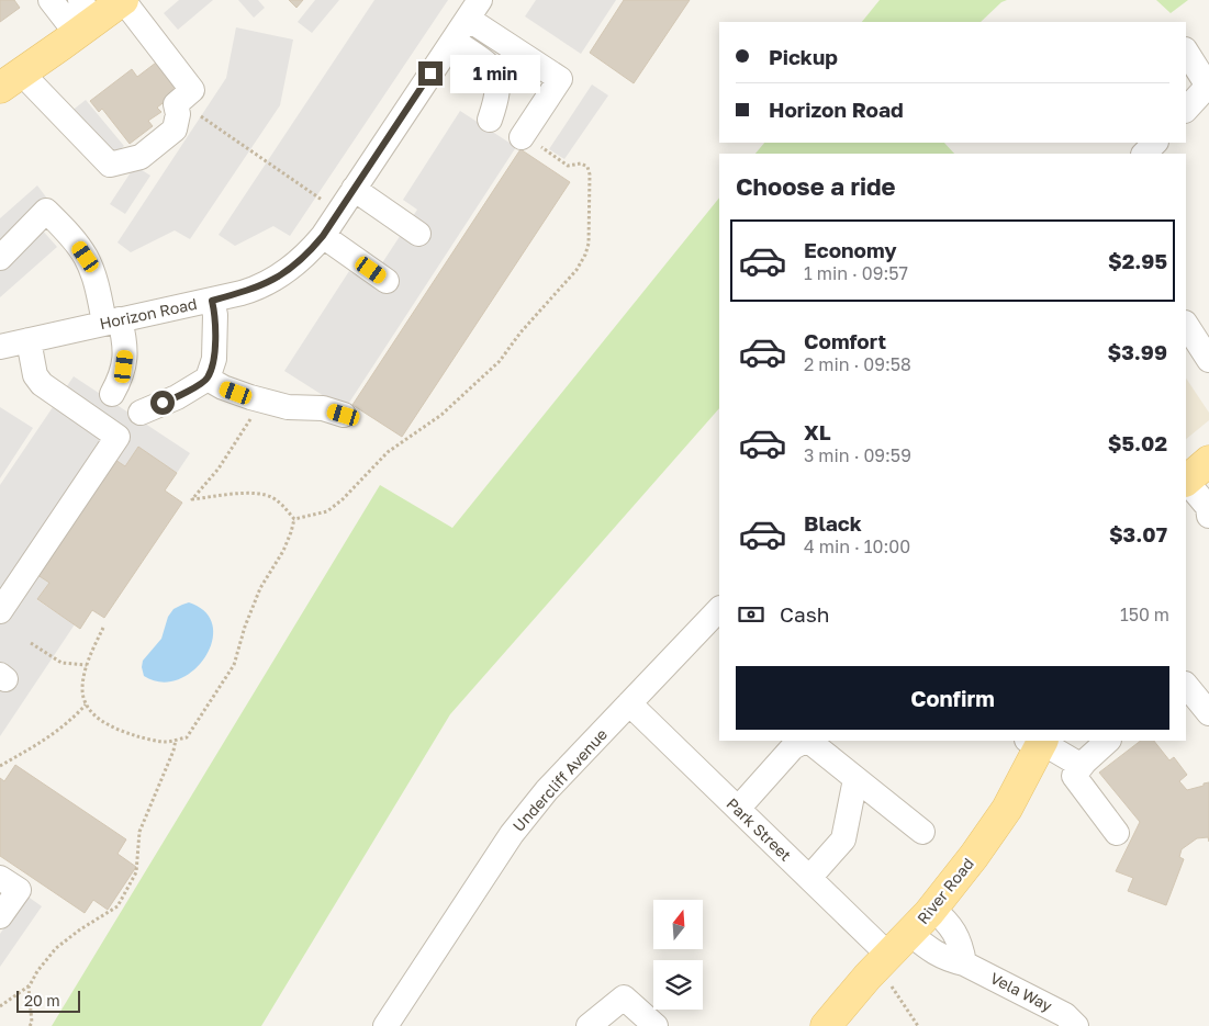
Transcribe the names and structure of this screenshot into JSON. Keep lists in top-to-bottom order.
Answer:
{
  "streets": {
    "main road": ["River Road"],
    "street": [
      "Horizon Road",
      "Undercliff Avenue",
      "Park Street",
      "Vela Way"
    ]
  },
  "crossings": [
    ["Undercliff Avenue", "Park Street"],
    ["Park Street", "River Road"],
    ["River Road", "Vela Way"]
  ],
  "scale_bar": "20 m",
  "north": "top",
  "page": {
    "banner": ["Pickup", "Horizon Road"],
    "bubble": "1 min",
    "heading": "Choose a ride",
    "list": [
      {
        "name": "Economy",
        "note": "1 min · 09:57",
        "value": "$2.95"
      },
      {
        "name": "Comfort",
        "note": "2 min · 09:58",
        "value": "$3.99"
      },
      {
        "name": "XL",
        "note": "3 min · 09:59",
        "value": "$5.02"
      },
      {
        "name": "Black",
        "note": "4 min · 10:00",
        "value": "$3.07"
      }
    ],
    "pay": ["Cash", "150 m"],
    "buttons": "Confirm",
    "scale": "20 m"
  }
}
